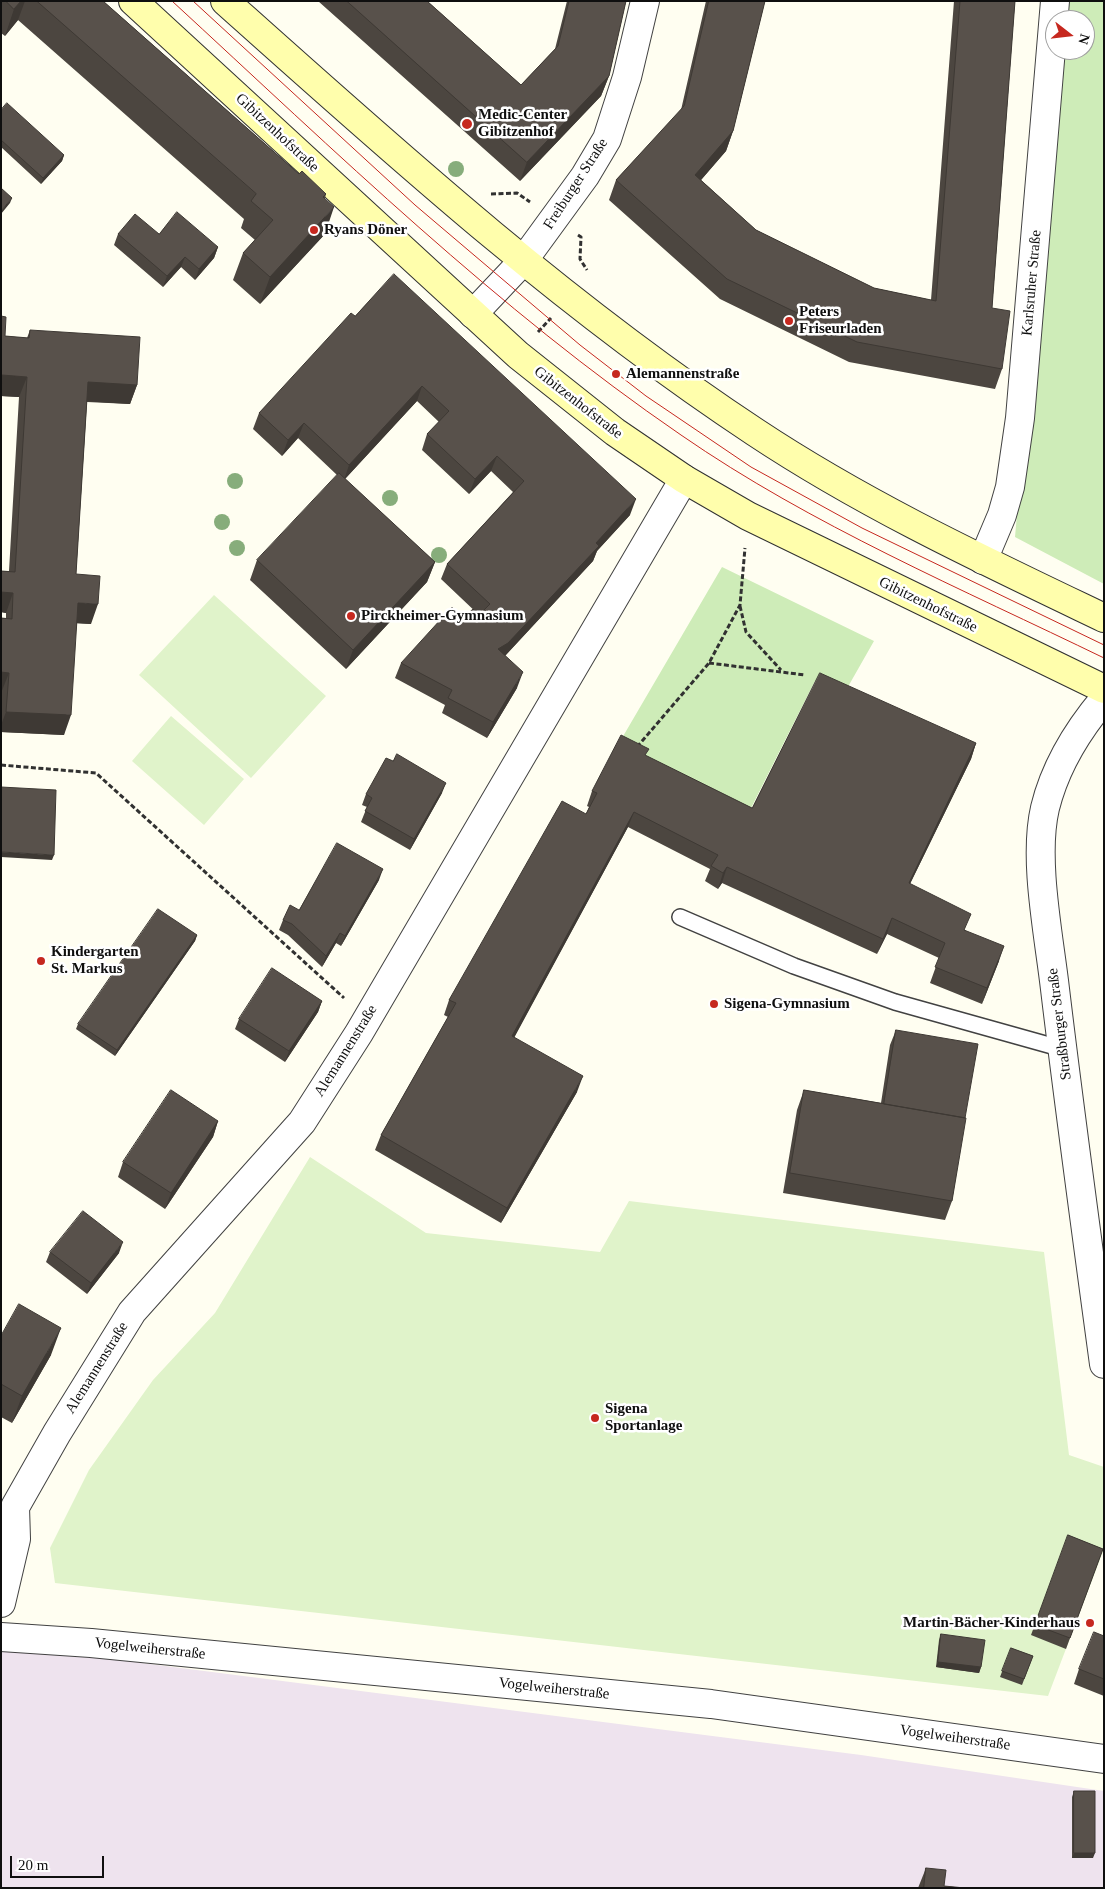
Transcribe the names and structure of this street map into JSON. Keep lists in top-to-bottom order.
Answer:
{
  "streets": {
    "main road": ["Gibitzenhofstraße"],
    "street": [
      "Freiburger Straße",
      "Karlsruher Straße",
      "Straßburger Straße",
      "Alemannenstraße",
      "Vogelweiherstraße"
    ]
  },
  "crossings": [
    ["Gibitzenhofstraße", "Freiburger Straße"],
    ["Gibitzenhofstraße", "Alemannenstraße"]
  ],
  "places": [
    "Medic-Center Gibitzenhof",
    "Ryans Döner",
    "Peters Friseurladen",
    "Alemannenstraße",
    "Pirckheimer-Gymnasium",
    "Kindergarten St. Markus",
    "Sigena-Gymnasium",
    "Sigena Sportanlage",
    "Martin-Bächer-Kinderhaus"
  ],
  "scale_bar": "20 m",
  "north": "right"
}
